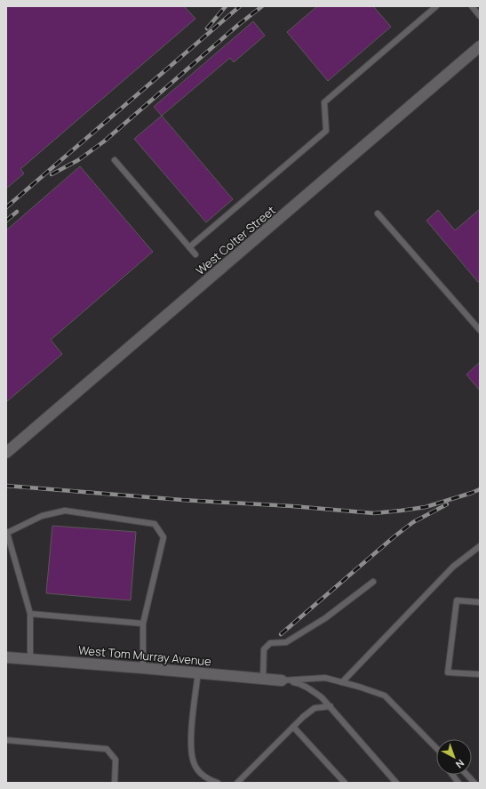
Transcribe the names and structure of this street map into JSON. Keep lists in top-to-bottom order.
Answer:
{
  "streets": {
    "street": ["West Colter Street", "West Tom Murray Avenue"]
  },
  "north": "bottom right"
}
